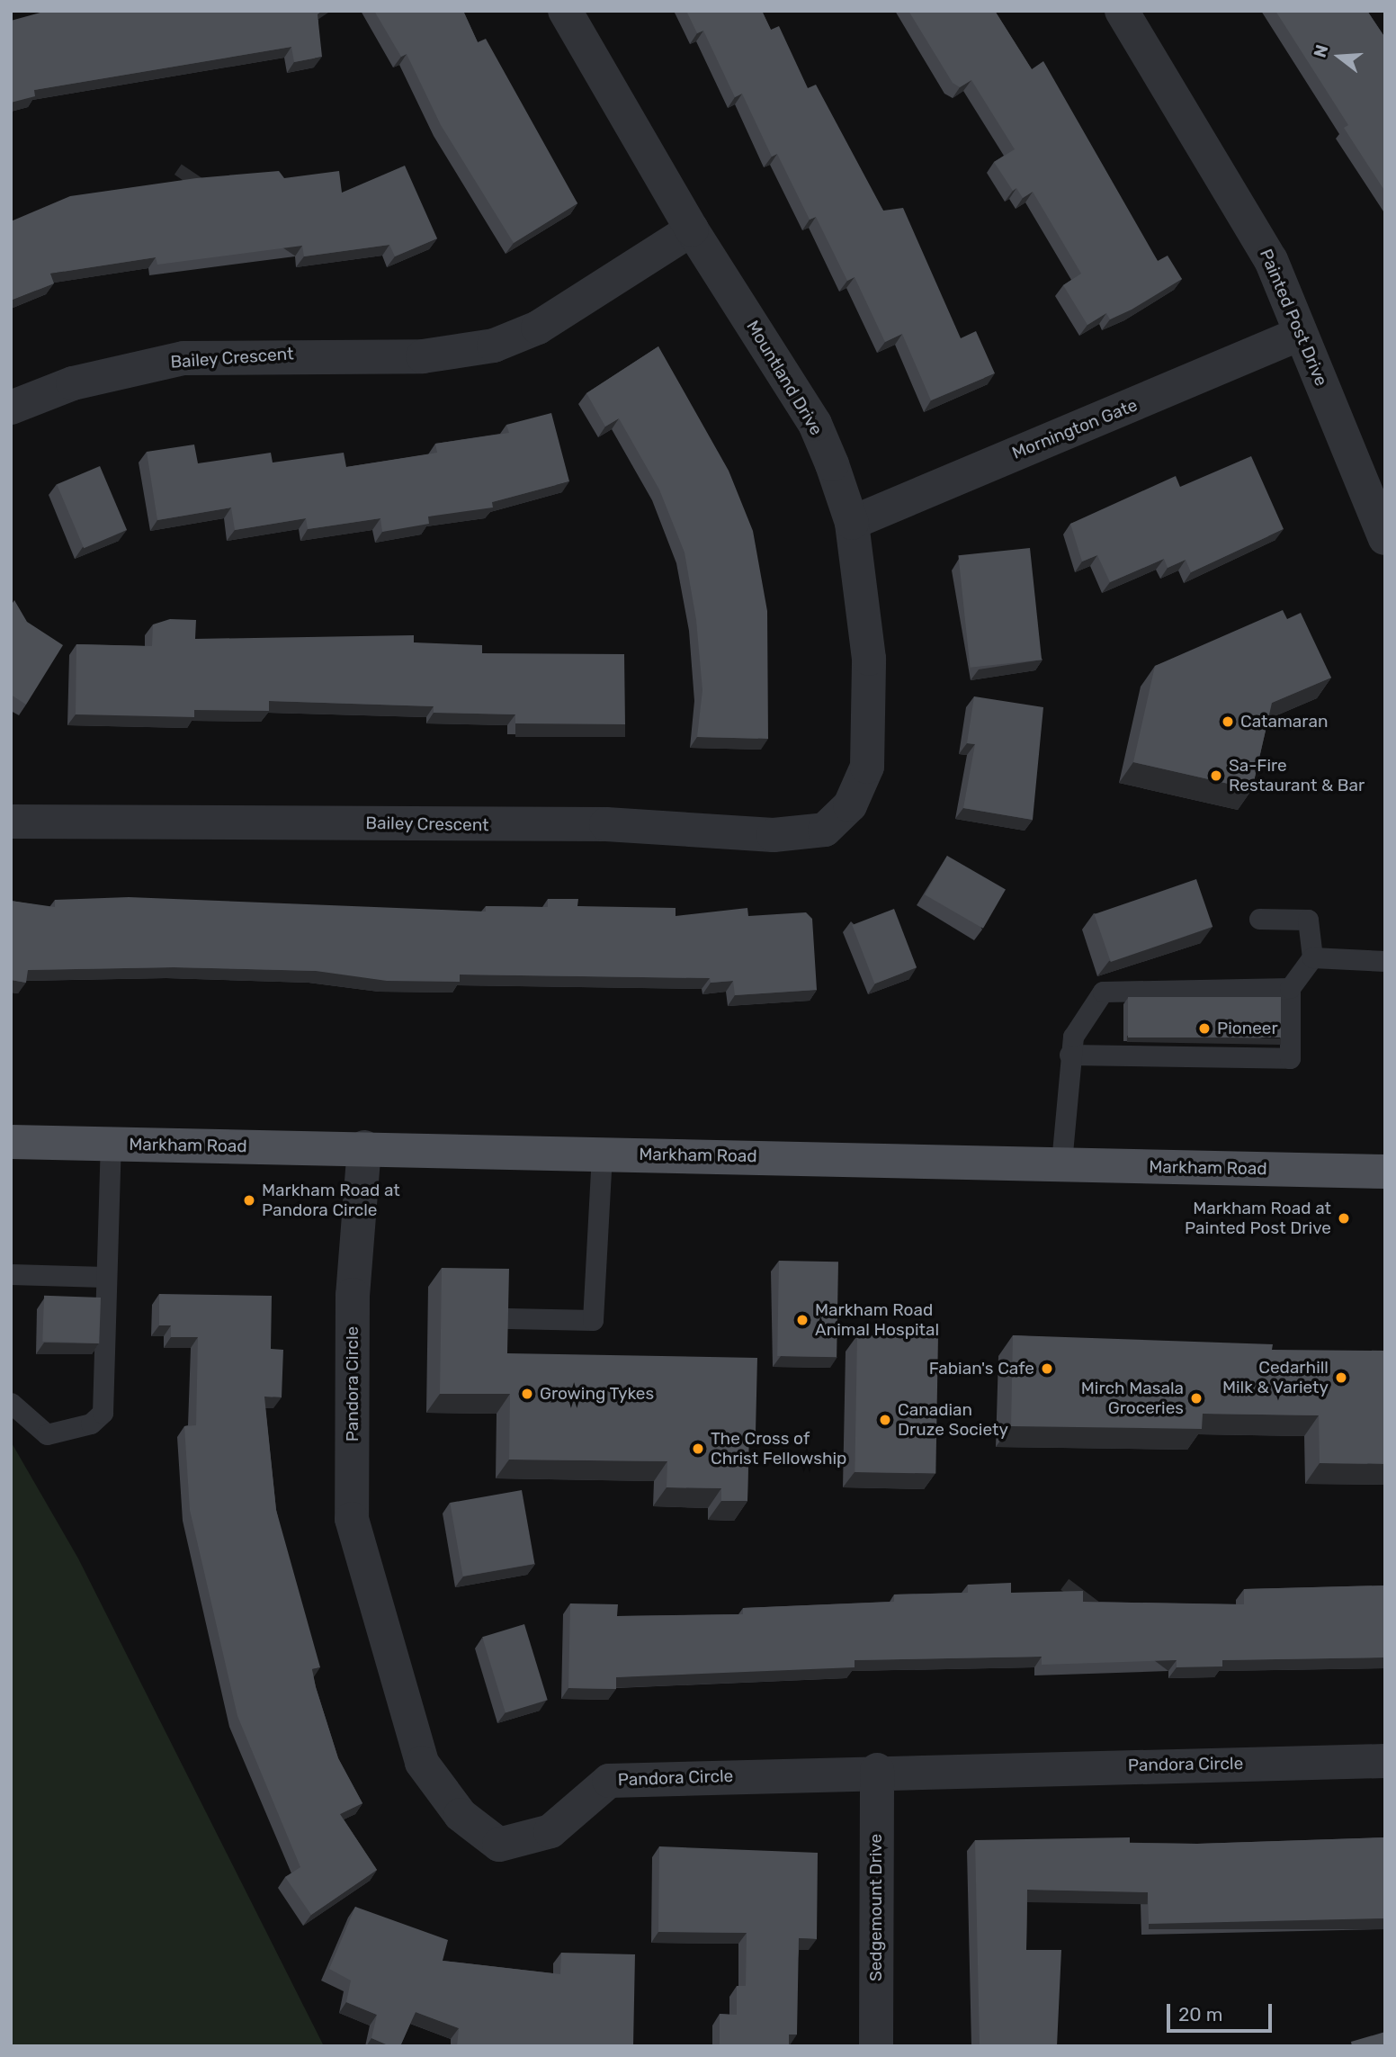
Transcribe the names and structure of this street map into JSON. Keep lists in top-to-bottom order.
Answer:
{
  "streets": {
    "main road": ["Markham Road"],
    "street": [
      "Painted Post Drive",
      "Bailey Crescent",
      "Mountland Drive",
      "Mornington Gate",
      "Pandora Circle",
      "Sedgemount Drive"
    ]
  },
  "crossings": [
    ["Painted Post Drive", "Mornington Gate"],
    ["Bailey Crescent", "Mountland Drive"],
    ["Mountland Drive", "Mornington Gate"],
    ["Markham Road", "Pandora Circle"],
    ["Pandora Circle", "Sedgemount Drive"]
  ],
  "places": [
    "Catamaran",
    "Sa-Fire Restaurant & Bar",
    "Pioneer",
    "Markham Road at Pandora Circle",
    "Markham Road at Painted Post Drive",
    "Markham Road Animal Hospital",
    "Fabian's Cafe",
    "Cedarhill Milk & Variety",
    "Growing Tykes",
    "Mirch Masala Groceries",
    "Canadian Druze Society",
    "The Cross of Christ Fellowship"
  ],
  "scale_bar": "20 m",
  "north": "left"
}
